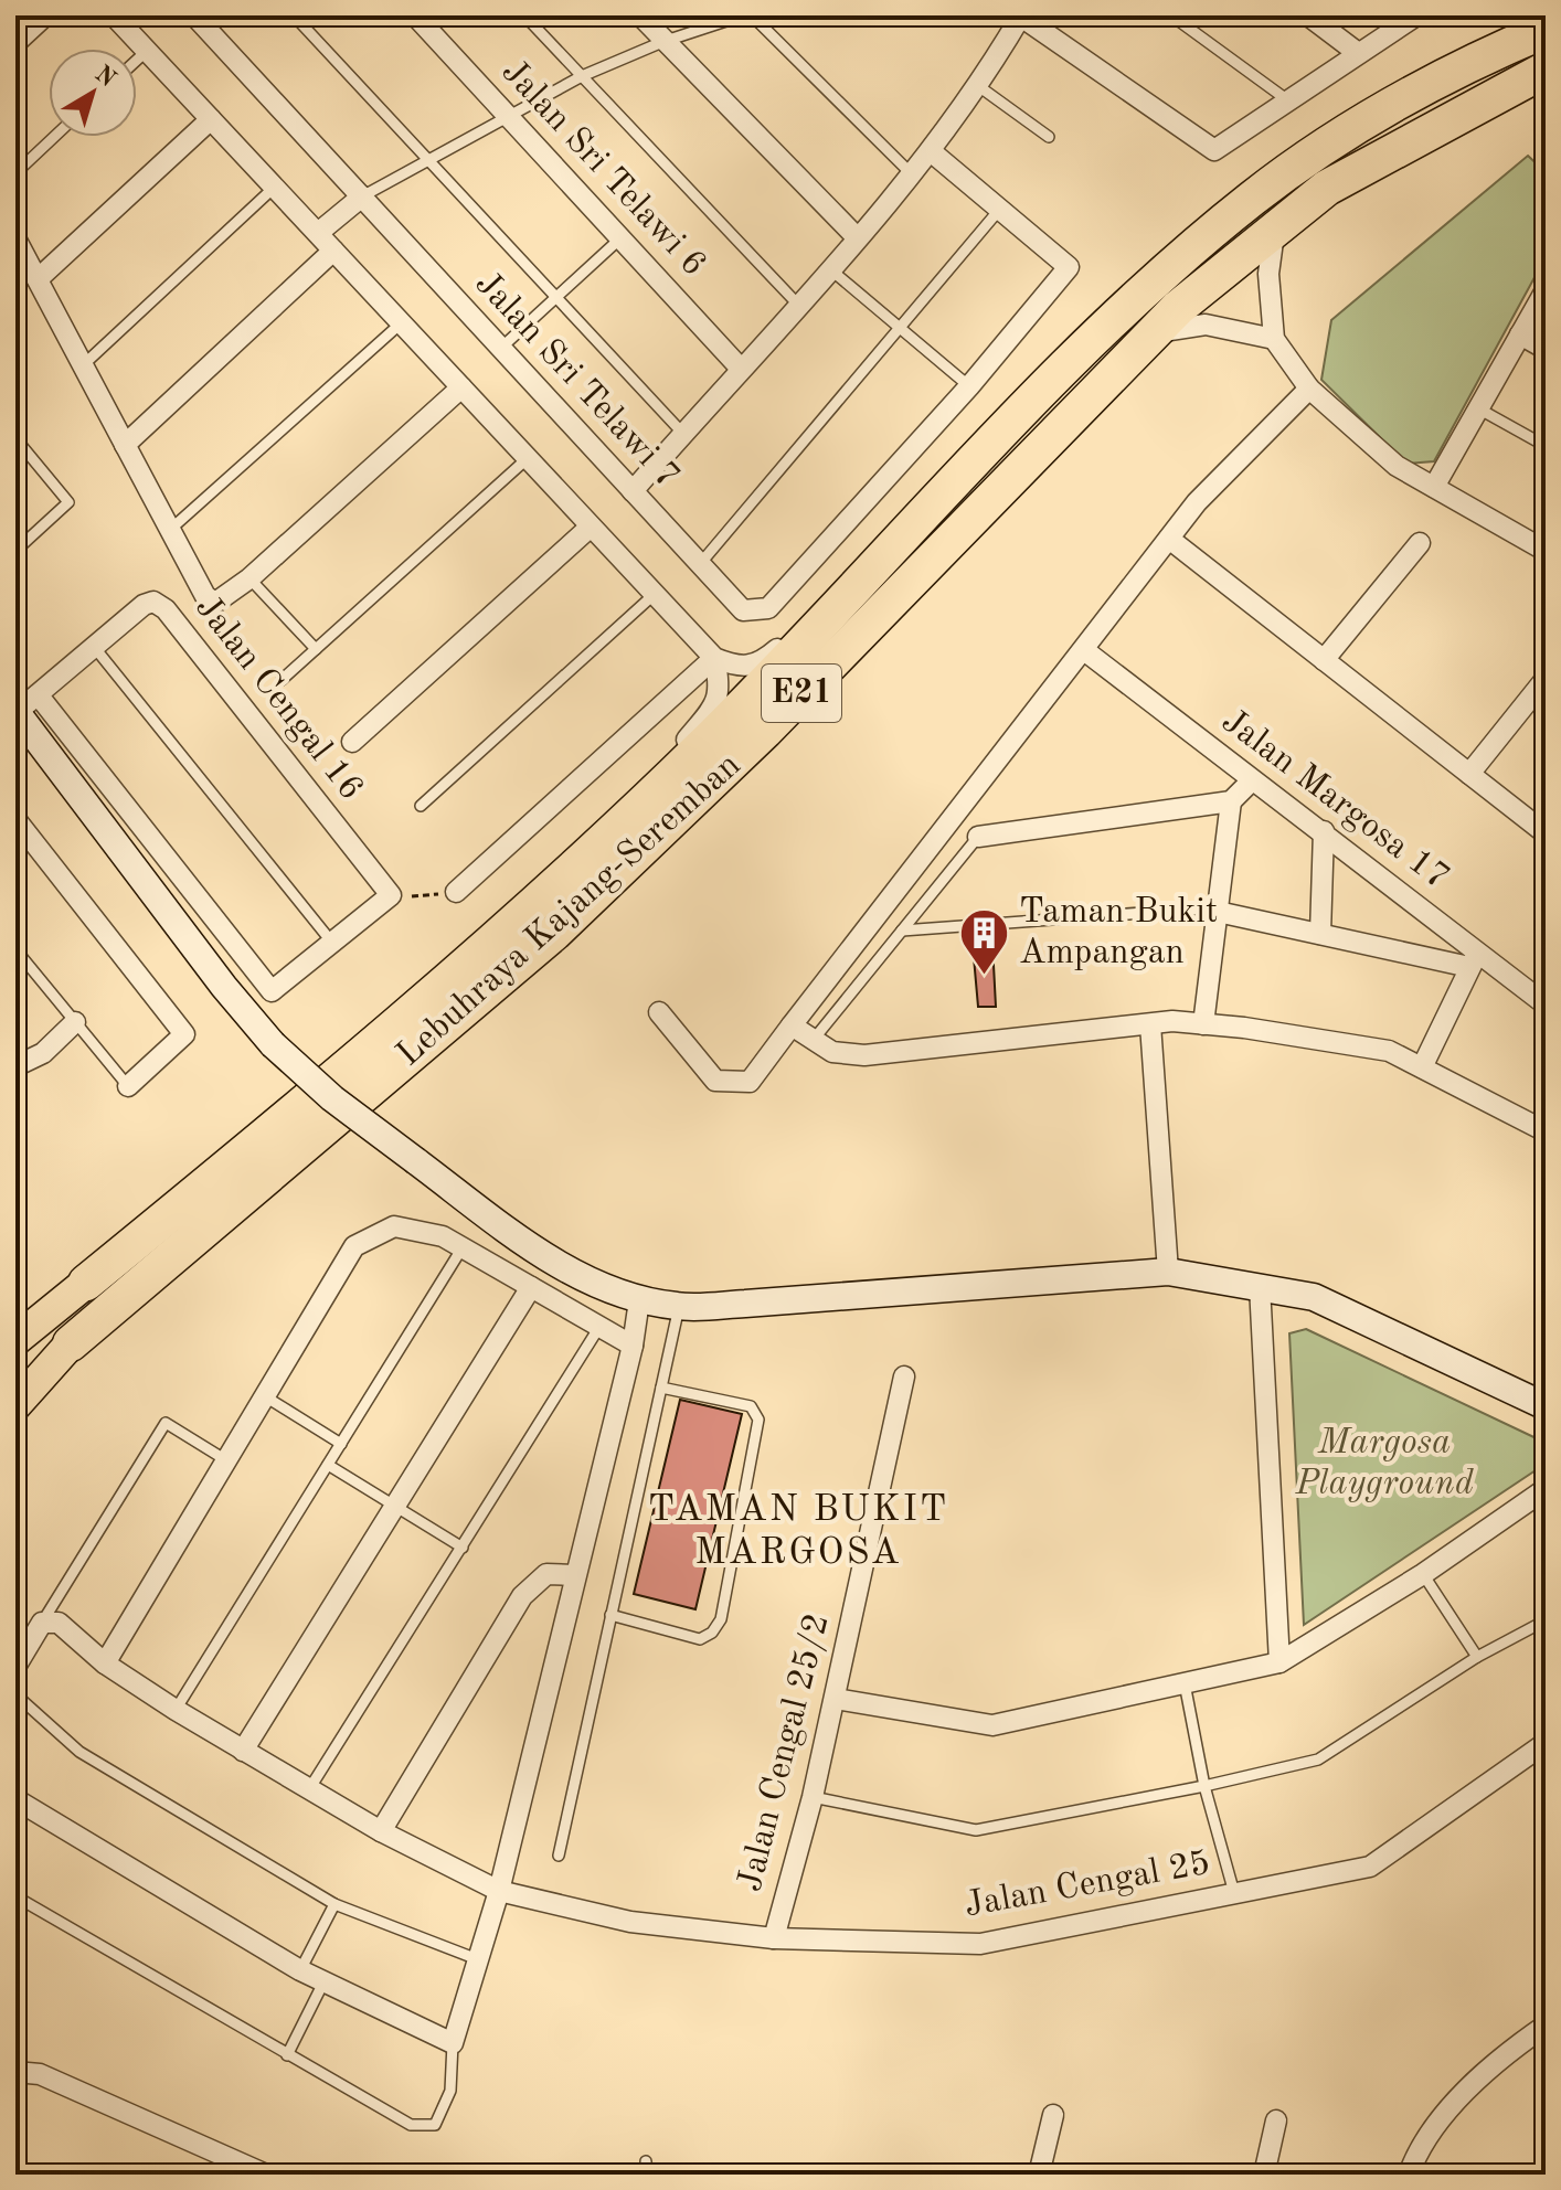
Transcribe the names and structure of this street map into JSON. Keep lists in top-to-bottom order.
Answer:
{
  "streets": {
    "highway": ["E21", "Lebuhraya Kajang-Seremban"],
    "street": [
      "Jalan Sri Telawi 6",
      "Jalan Sri Telawi 7",
      "Jalan Cengal 16",
      "Jalan Margosa 17",
      "Jalan Cengal 25/2",
      "Jalan Cengal 25"
    ]
  },
  "crossings": [
    ["Jalan Cengal 25/2", "Jalan Cengal 25"]
  ],
  "districts": ["TAMAN BUKIT MARGOSA"],
  "parks": ["Margosa Playground"],
  "places": {
    "building": ["Taman Bukit Ampangan"]
  },
  "north": "top right"
}
